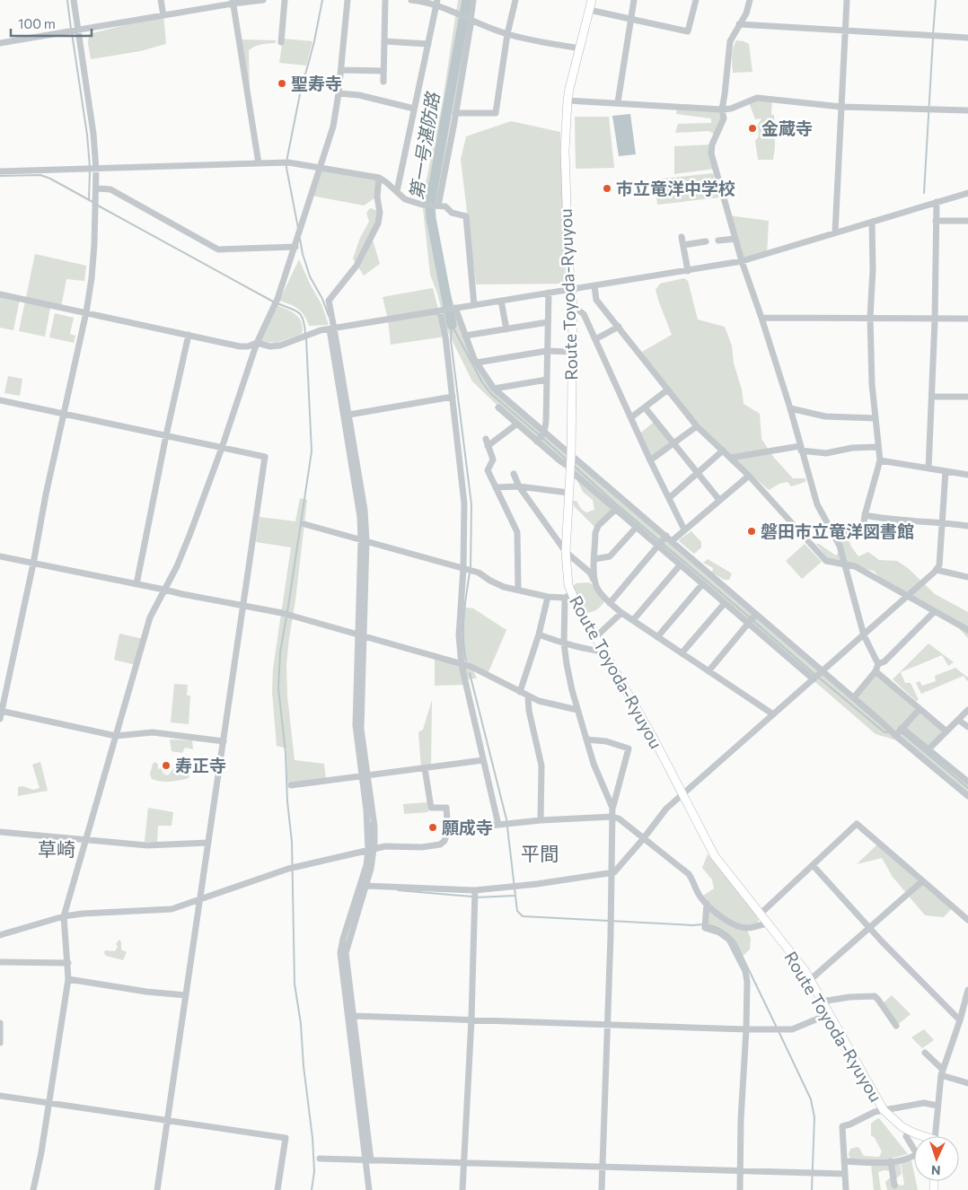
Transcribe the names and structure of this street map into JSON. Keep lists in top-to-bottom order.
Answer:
{
  "streets": {
    "main road": ["Route Toyoda-Ryuyou"]
  },
  "districts": ["草崎", "平間"],
  "water": ["第一号湛防路"],
  "places": [
    "聖寿寺",
    "金蔵寺",
    "市立竜洋中学校",
    "磐田市立竜洋図書館",
    "寿正寺",
    "願成寺"
  ],
  "scale_bar": "100 m",
  "north": "bottom"
}
